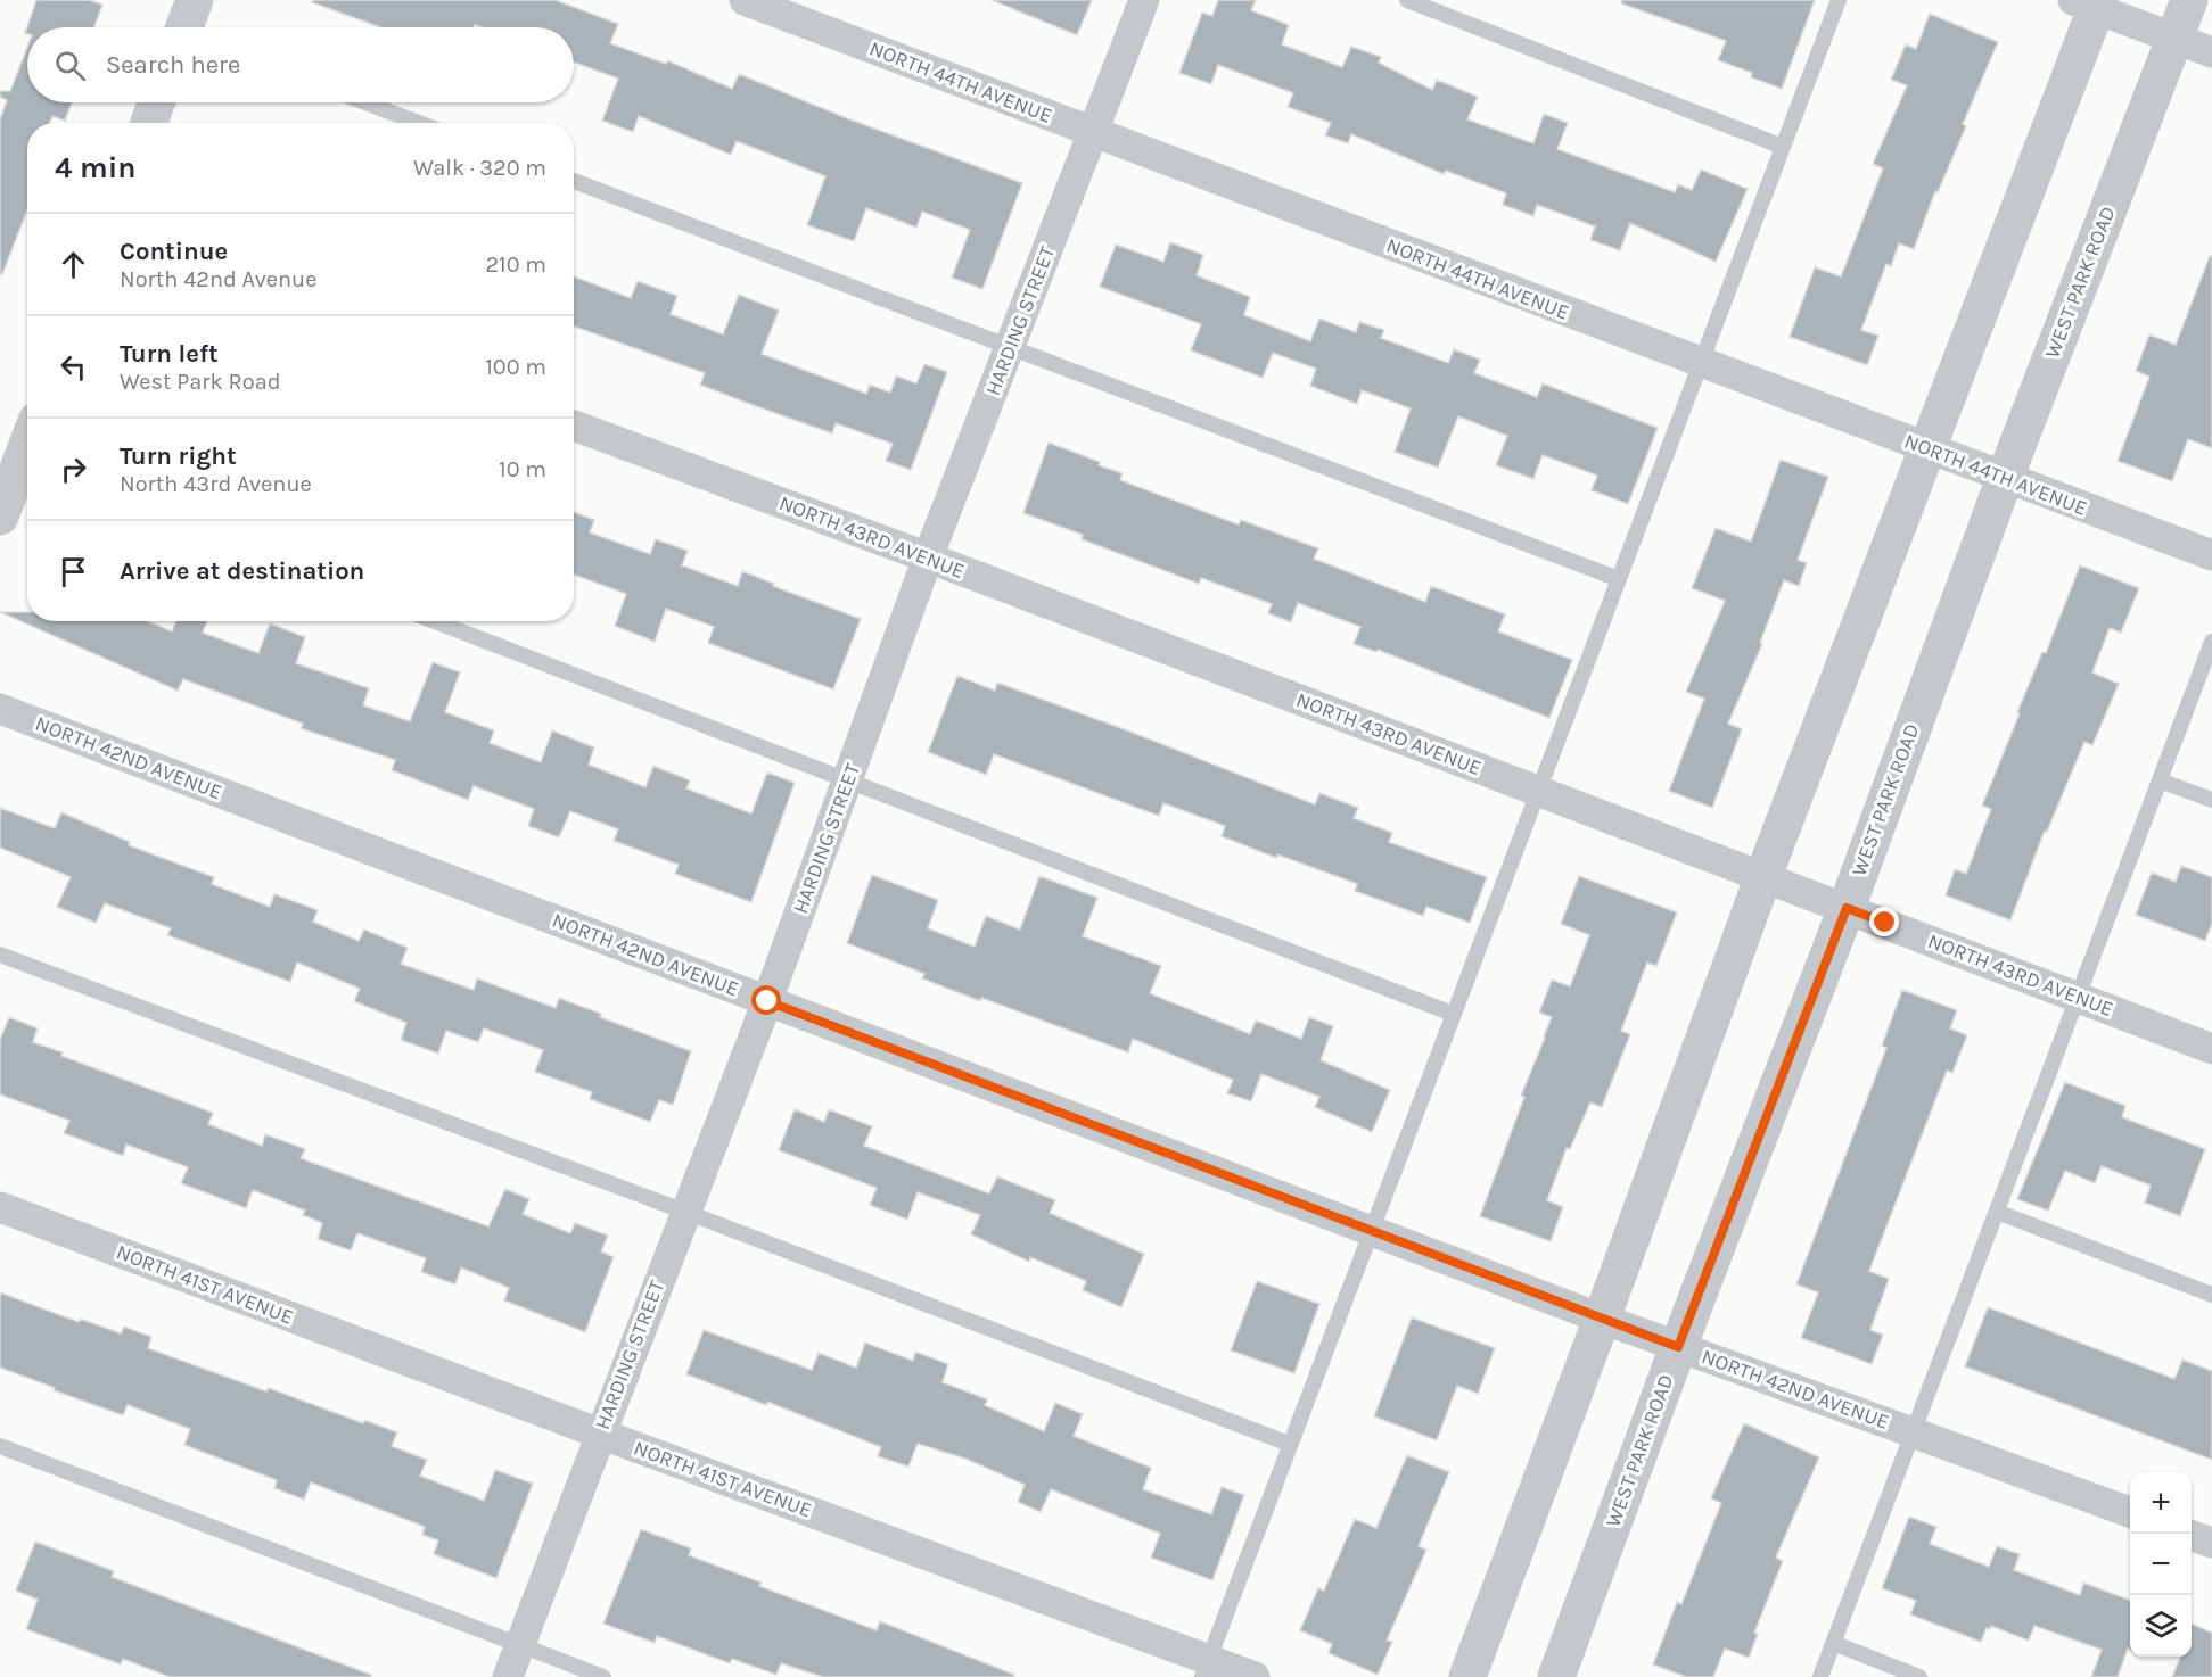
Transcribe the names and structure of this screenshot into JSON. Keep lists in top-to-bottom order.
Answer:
{
  "streets": {
    "street": [
      "NORTH 44TH AVENUE",
      "WEST PARK ROAD",
      "HARDING STREET",
      "NORTH 43RD AVENUE",
      "NORTH 42ND AVENUE",
      "NORTH 41ST AVENUE"
    ]
  },
  "crossings": [
    ["NORTH 44TH AVENUE", "WEST PARK ROAD"],
    ["NORTH 44TH AVENUE", "HARDING STREET"],
    ["WEST PARK ROAD", "NORTH 43RD AVENUE"],
    ["WEST PARK ROAD", "NORTH 42ND AVENUE"],
    ["HARDING STREET", "NORTH 43RD AVENUE"],
    ["HARDING STREET", "NORTH 42ND AVENUE"],
    ["HARDING STREET", "NORTH 41ST AVENUE"]
  ],
  "page": {
    "search": "Search here",
    "heading": ["4 min", "Walk · 320 m"],
    "list": [
      ["Continue", "North 42nd Avenue", "210 m"],
      ["Turn left", "West Park Road", "100 m"],
      ["Turn right", "North 43rd Avenue", "10 m"],
      "Arrive at destination"
    ],
    "map_buttons": ["+", "−"]
  }
}
